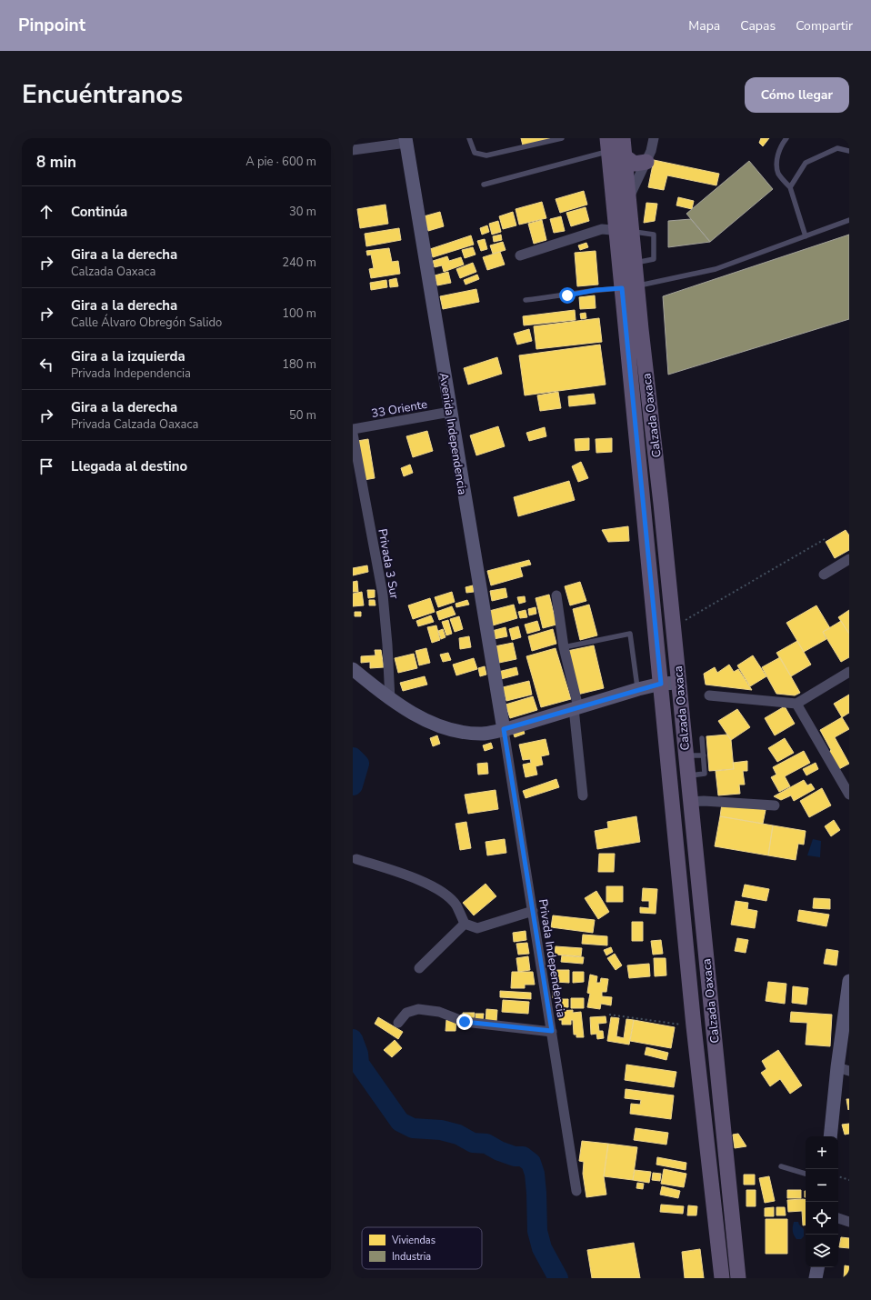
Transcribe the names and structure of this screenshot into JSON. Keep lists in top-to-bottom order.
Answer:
{
  "streets": {
    "main road": ["Calzada Oaxaca"],
    "street": [
      "33 Oriente",
      "Avenida Independencia",
      "Privada 3 Sur",
      "Privada Independencia"
    ]
  },
  "crossings": [
    ["33 Oriente", "Avenida Independencia"],
    ["Avenida Independencia", "Privada Independencia"]
  ],
  "legend": ["Viviendas", "Industria"],
  "page": {
    "header": "Pinpoint",
    "nav": ["Mapa", "Capas", "Compartir"],
    "title": "Encuéntranos",
    "buttons": "Cómo llegar",
    "heading": ["8 min", "A pie · 600 m"],
    "list": [
      ["Continúa", "30 m"],
      ["Gira a la derecha", "Calzada Oaxaca", "240 m"],
      ["Gira a la derecha", "Calle Álvaro Obregón Salido", "100 m"],
      ["Gira a la izquierda", "Privada Independencia", "180 m"],
      ["Gira a la derecha", "Privada Calzada Oaxaca", "50 m"],
      "Llegada al destino"
    ],
    "map_buttons": ["+", "−"]
  }
}
